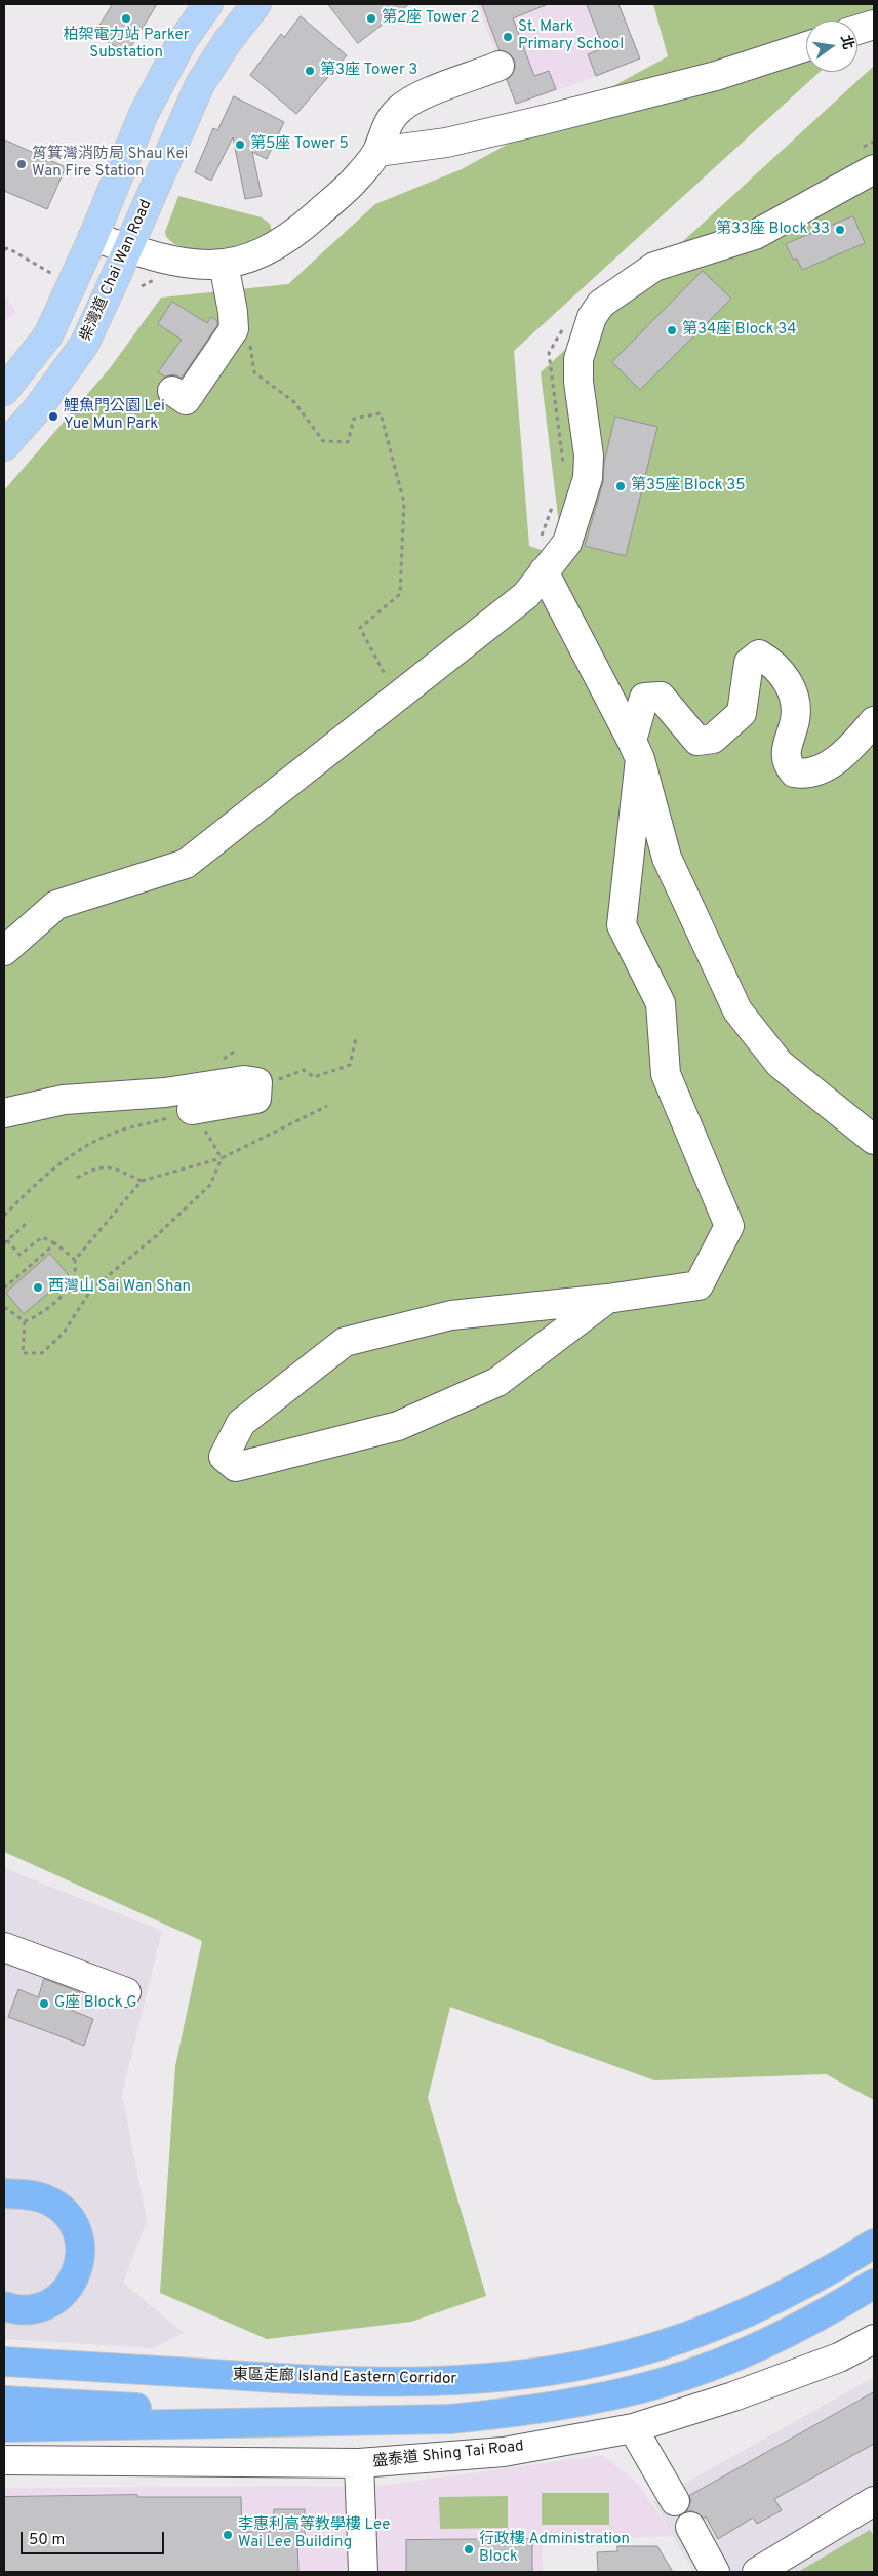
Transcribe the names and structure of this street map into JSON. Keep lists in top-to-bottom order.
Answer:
{
  "streets": {
    "highway": ["東區走廊 Island Eastern Corridor"],
    "main road": ["柴灣道 Chai Wan Road"],
    "street": ["盛泰道 Shing Tai Road"]
  },
  "places": [
    "柏架電力站 Parker Substation",
    "第2座 Tower 2",
    "St. Mark Primary School",
    "第3座 Tower 3",
    "第5座 Tower 5",
    "筲箕灣消防局 Shau Kei Wan Fire Station",
    "第33座 Block 33",
    "第34座 Block 34",
    "鯉魚門公園 Lei Yue Mun Park",
    "第35座 Block 35",
    "西灣山 Sai Wan Shan",
    "G座 Block G",
    "李惠利高等教學樓 Lee Wai Lee Building",
    "行政樓 Administration Block"
  ],
  "scale_bar": "50 m",
  "north": "right"
}
